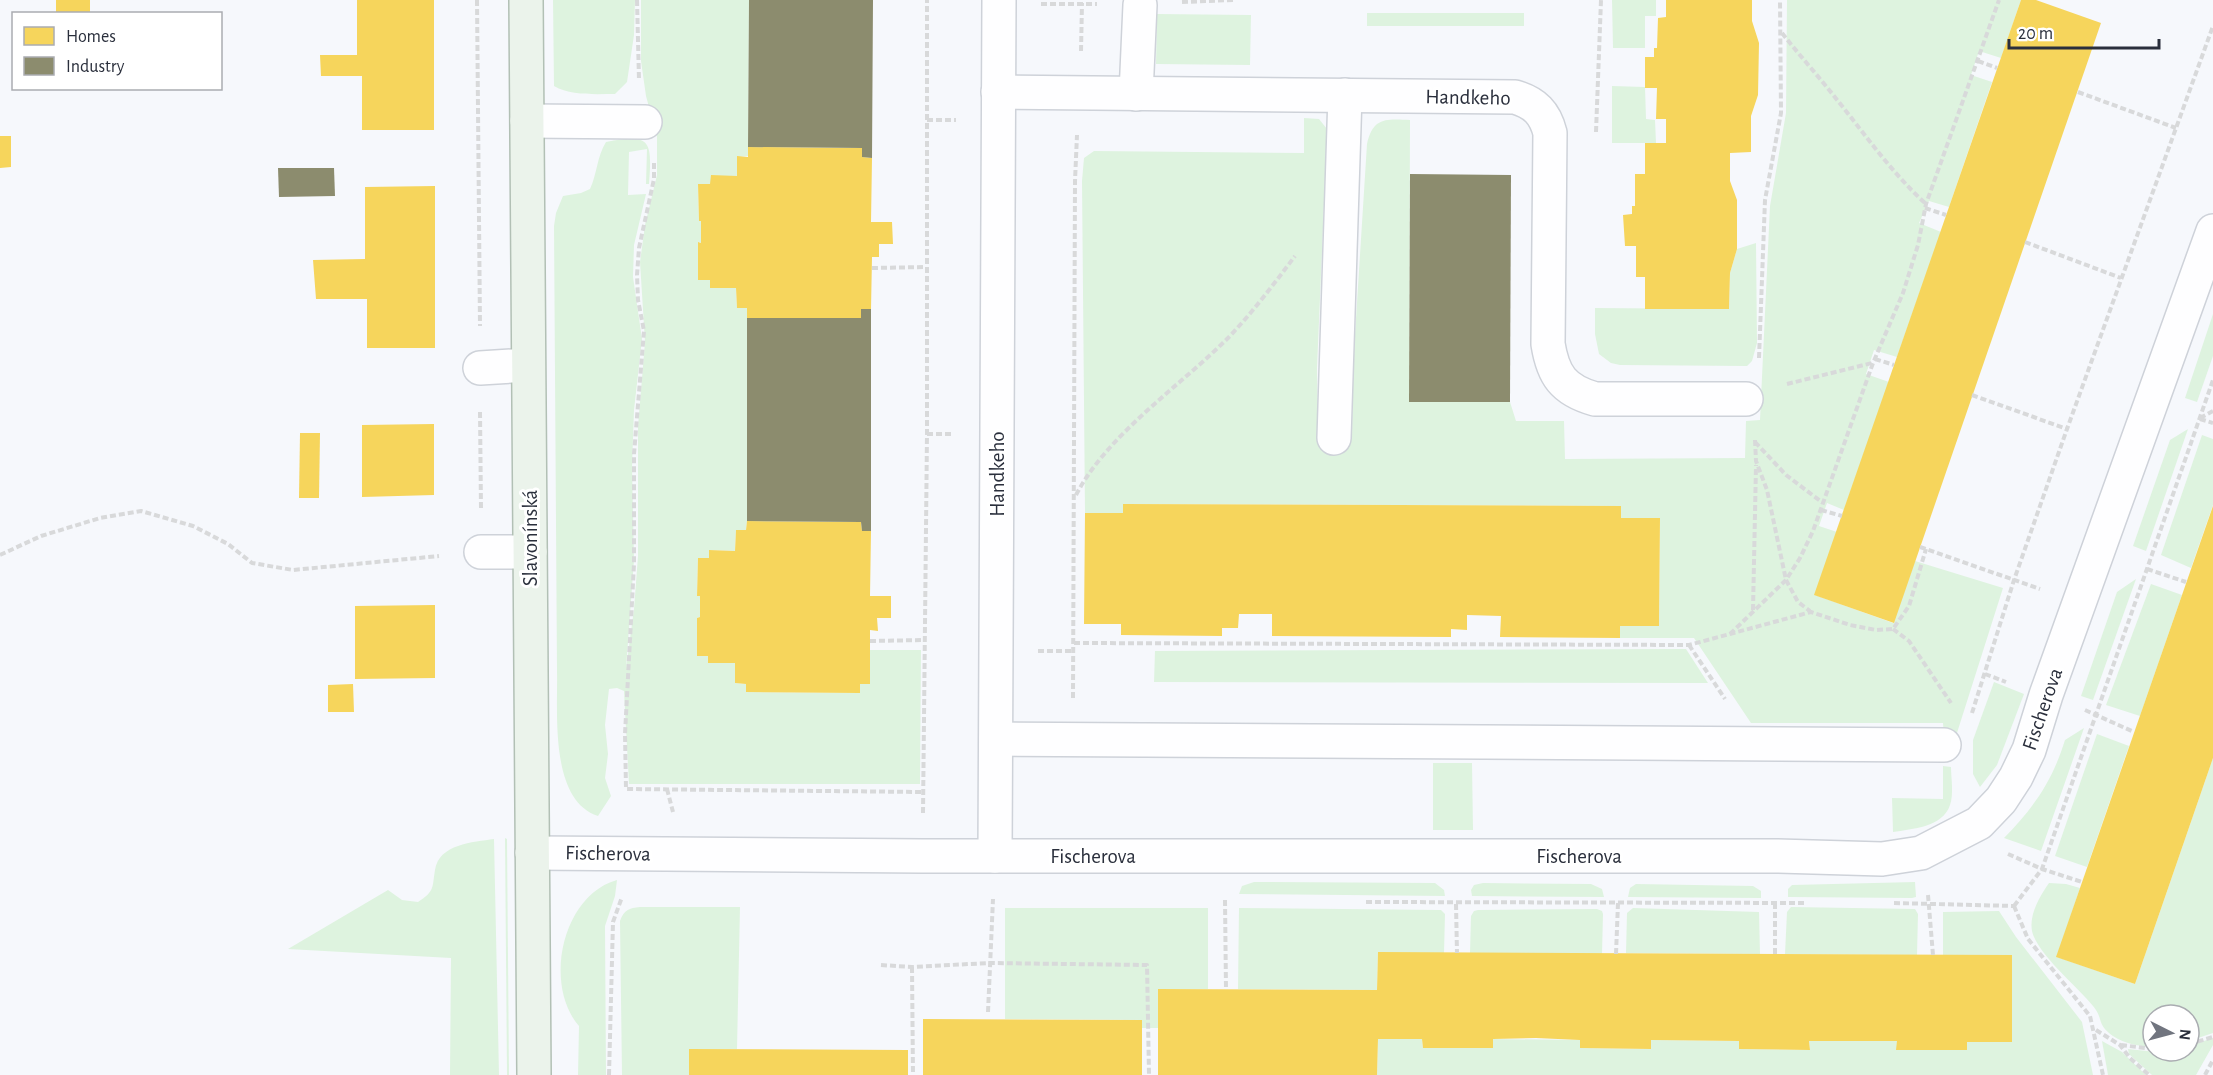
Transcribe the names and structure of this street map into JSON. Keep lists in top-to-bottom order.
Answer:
{
  "streets": {
    "main road": ["Slavonínská"],
    "street": ["Handkeho", "Fischerova"]
  },
  "crossings": [
    ["Handkeho", "Fischerova"],
    ["Slavonínská", "Fischerova"]
  ],
  "legend": ["Homes", "Industry"],
  "scale_bar": "20 m",
  "north": "right"
}
